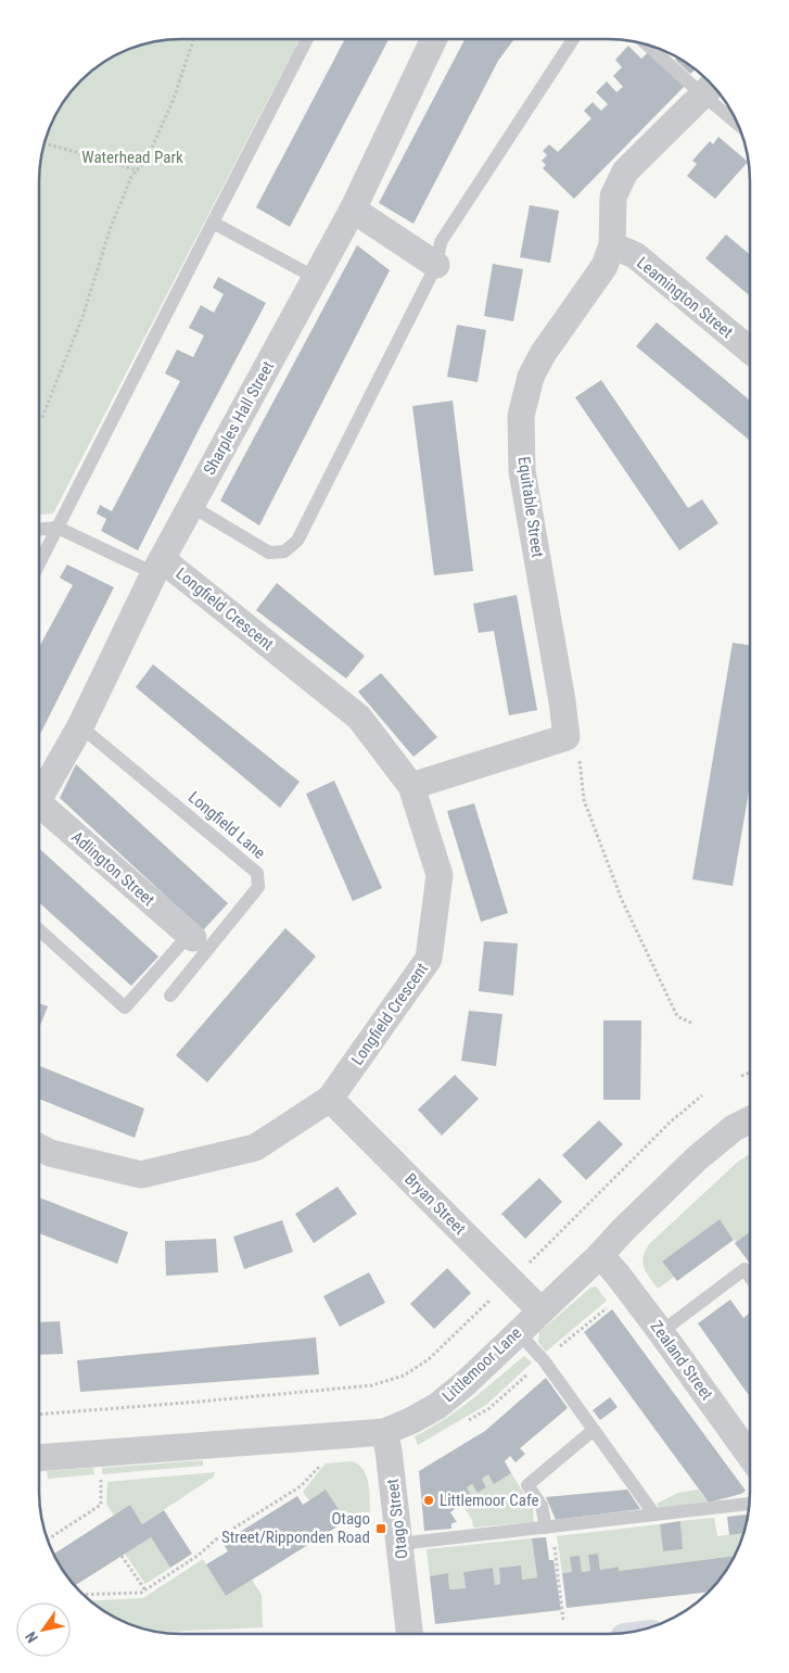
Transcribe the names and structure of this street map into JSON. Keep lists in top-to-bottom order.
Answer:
{
  "streets": {
    "street": [
      "Leamington Street",
      "Sharples Hall Street",
      "Equitable Street",
      "Longfield Crescent",
      "Adlington Street",
      "Bryan Street",
      "Zealand Street",
      "Littlemoor Lane",
      "Otago Street"
    ],
    "lane": ["Longfield Lane"]
  },
  "crossings": [
    ["Leamington Street", "Equitable Street"],
    ["Sharples Hall Street", "Longfield Crescent"],
    ["Sharples Hall Street", "Longfield Lane"],
    ["Longfield Crescent", "Bryan Street"],
    ["Bryan Street", "Littlemoor Lane"],
    ["Zealand Street", "Littlemoor Lane"],
    ["Littlemoor Lane", "Otago Street"]
  ],
  "parks": ["Waterhead Park"],
  "places": {
    "other": ["Littlemoor Cafe"],
    "transit": ["Otago Street/Ripponden Road"]
  },
  "north": "bottom left"
}
